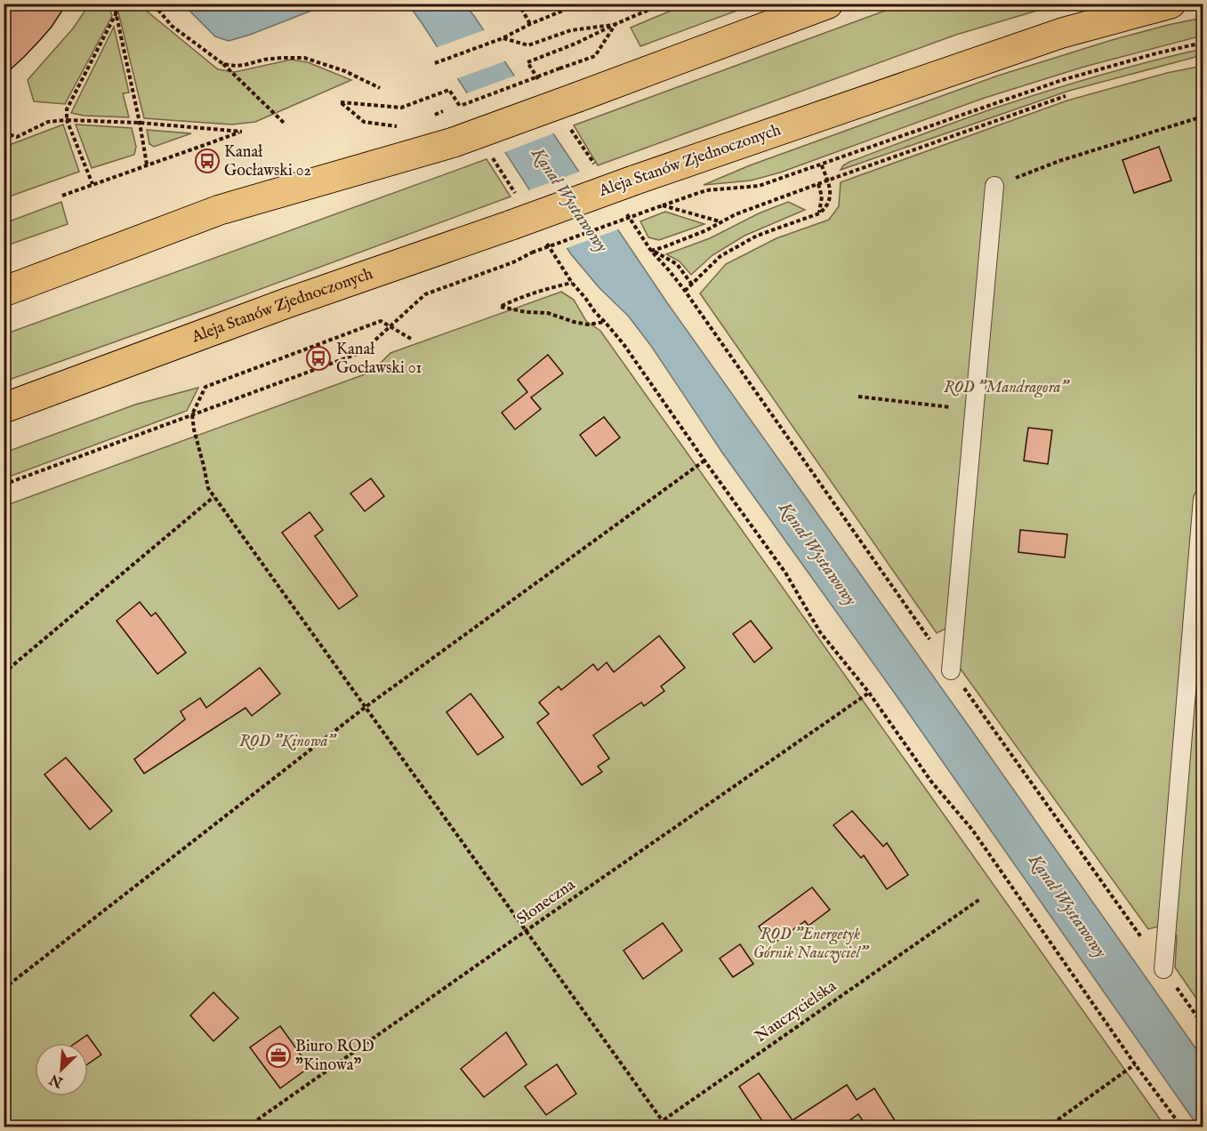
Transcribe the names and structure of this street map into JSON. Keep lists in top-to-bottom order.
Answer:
{
  "streets": {
    "main road": ["Aleja Stanów Zjednoczonych"],
    "path": ["Słoneczna", "Nauczycielska"]
  },
  "water": ["Kanał Wystawowy"],
  "parks": ["ROD \"Mandragora\"", "ROD \"Kinowa\"", "ROD \"Energetyk Górnik Nauczyciel\""],
  "places": {
    "bus stop": ["Kanał Gocławski 02", "Kanał Gocławski 01"],
    "office": ["Biuro ROD \"Kinowa\""]
  },
  "north": "bottom left"
}
